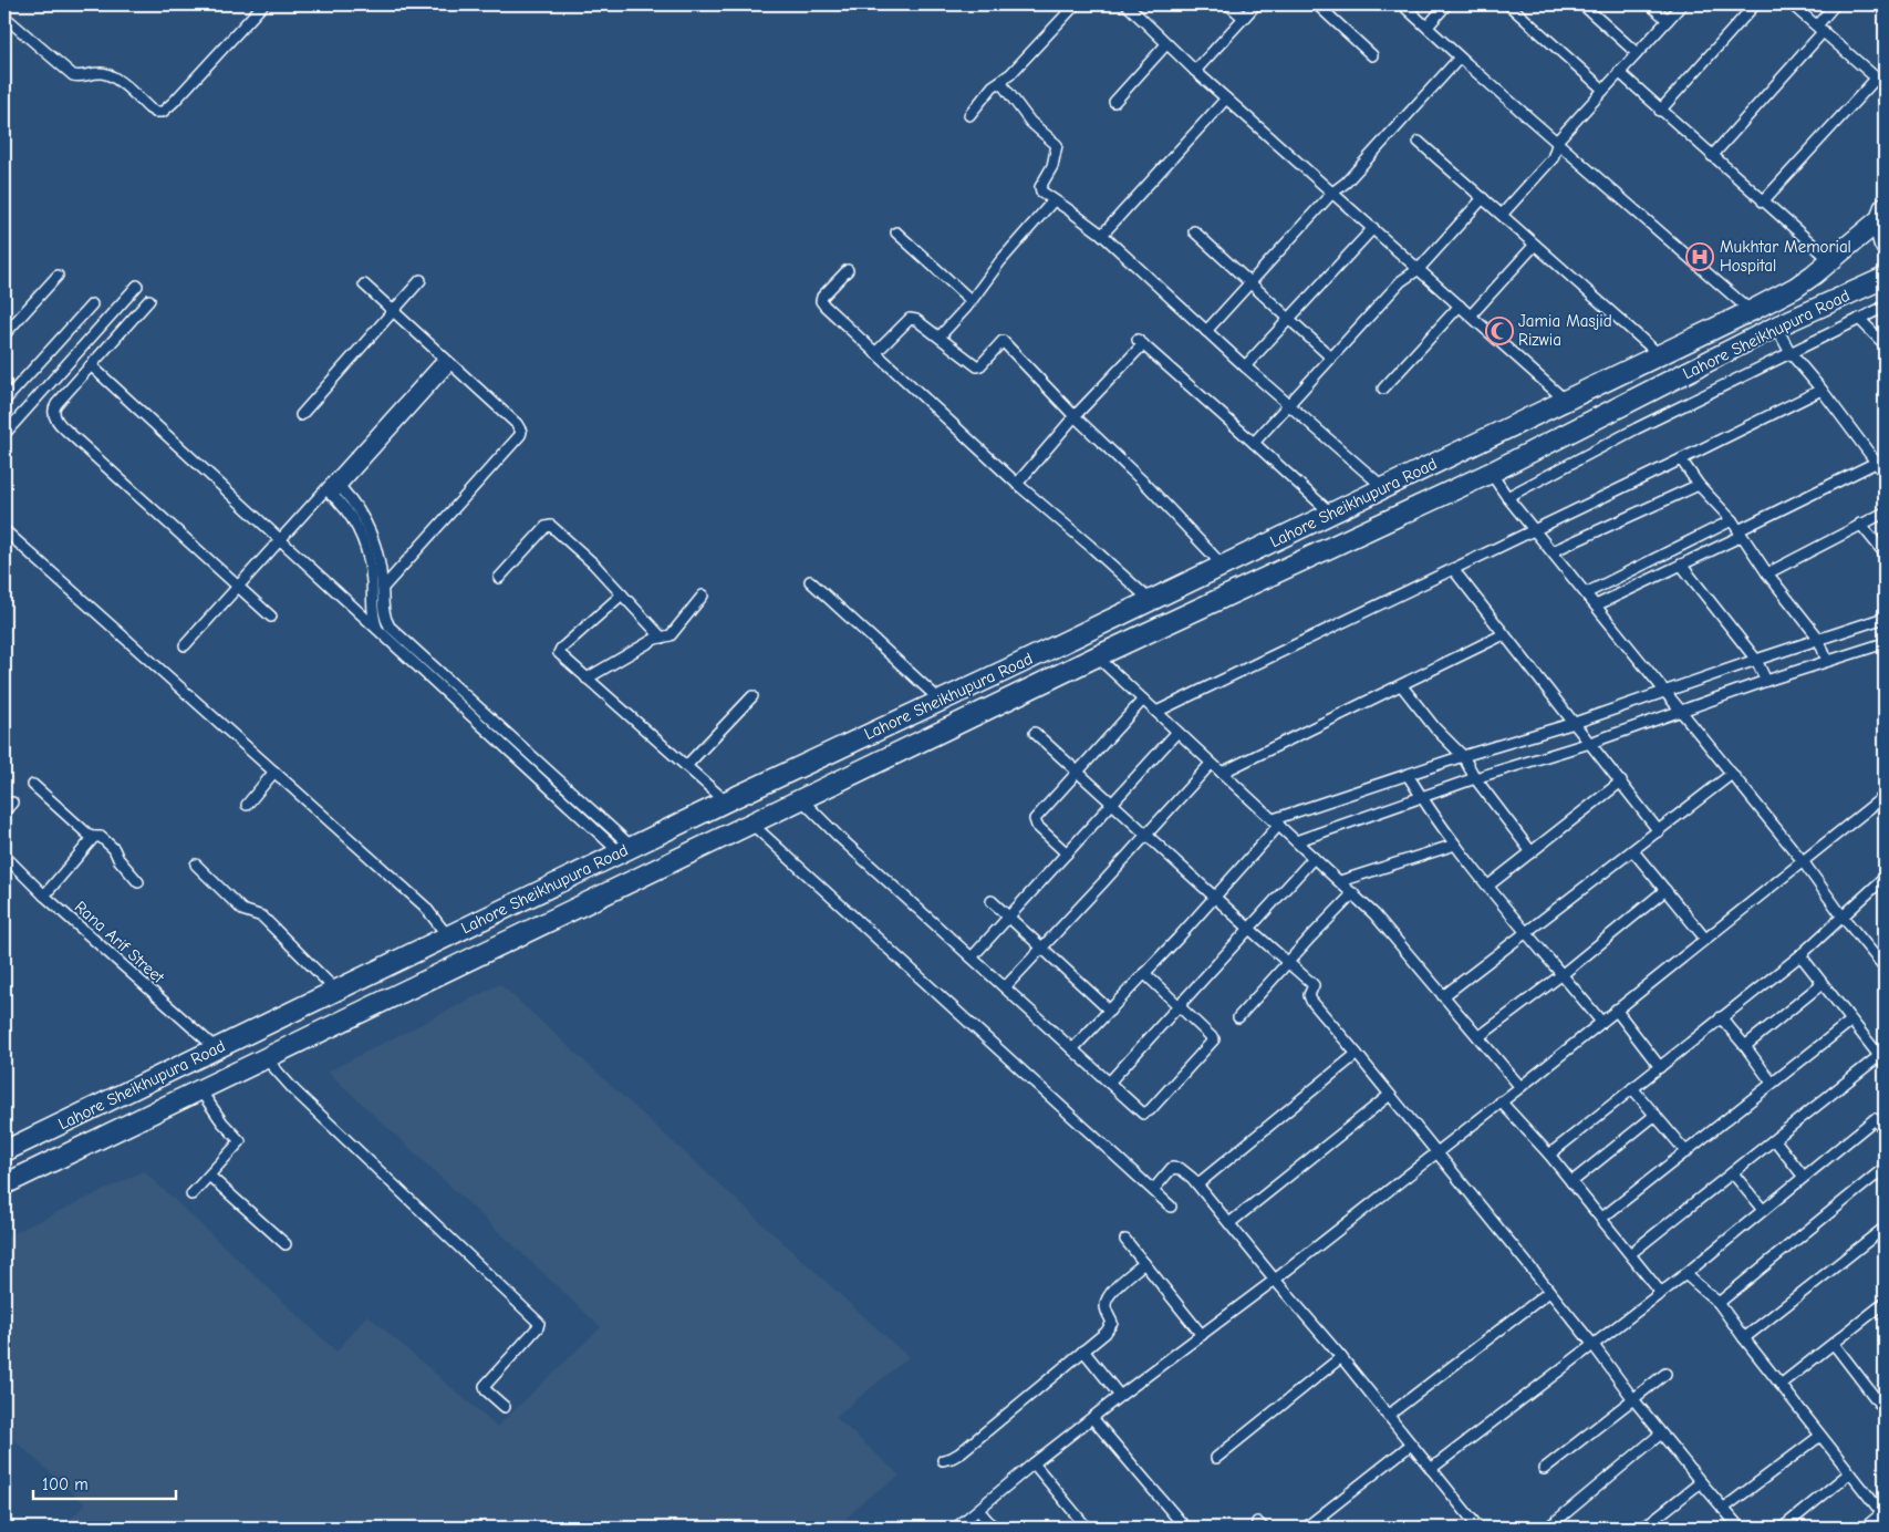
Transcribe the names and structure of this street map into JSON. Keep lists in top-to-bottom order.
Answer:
{
  "streets": {
    "highway": ["Lahore Sheikhupura Road"],
    "street": ["Rana Arif Street"]
  },
  "crossings": [
    ["Lahore Sheikhupura Road", "Rana Arif Street"]
  ],
  "places": {
    "hospital": ["Mukhtar Memorial Hospital"],
    "mosque": ["Jamia Masjid Rizwia"]
  },
  "scale_bar": "100 m"
}
